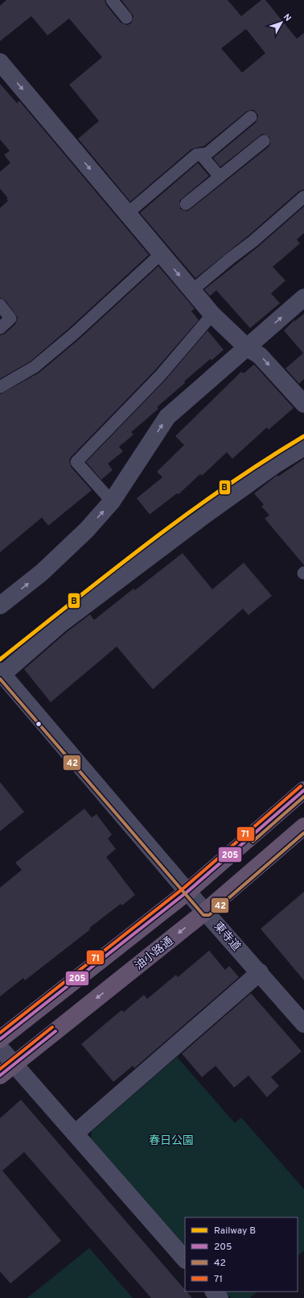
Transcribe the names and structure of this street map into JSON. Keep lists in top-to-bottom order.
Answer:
{
  "streets": {
    "highway": ["油小路通"],
    "street": ["東寺道"]
  },
  "crossings": [
    ["東寺道", "油小路通"]
  ],
  "parks": ["春日公園"],
  "lines": [
    "rail line B",
    "transit line 42",
    "transit line 71",
    "transit line 205"
  ],
  "legend": [
    "Railway B",
    "205",
    "42",
    "71"
  ],
  "north": "top right"
}
